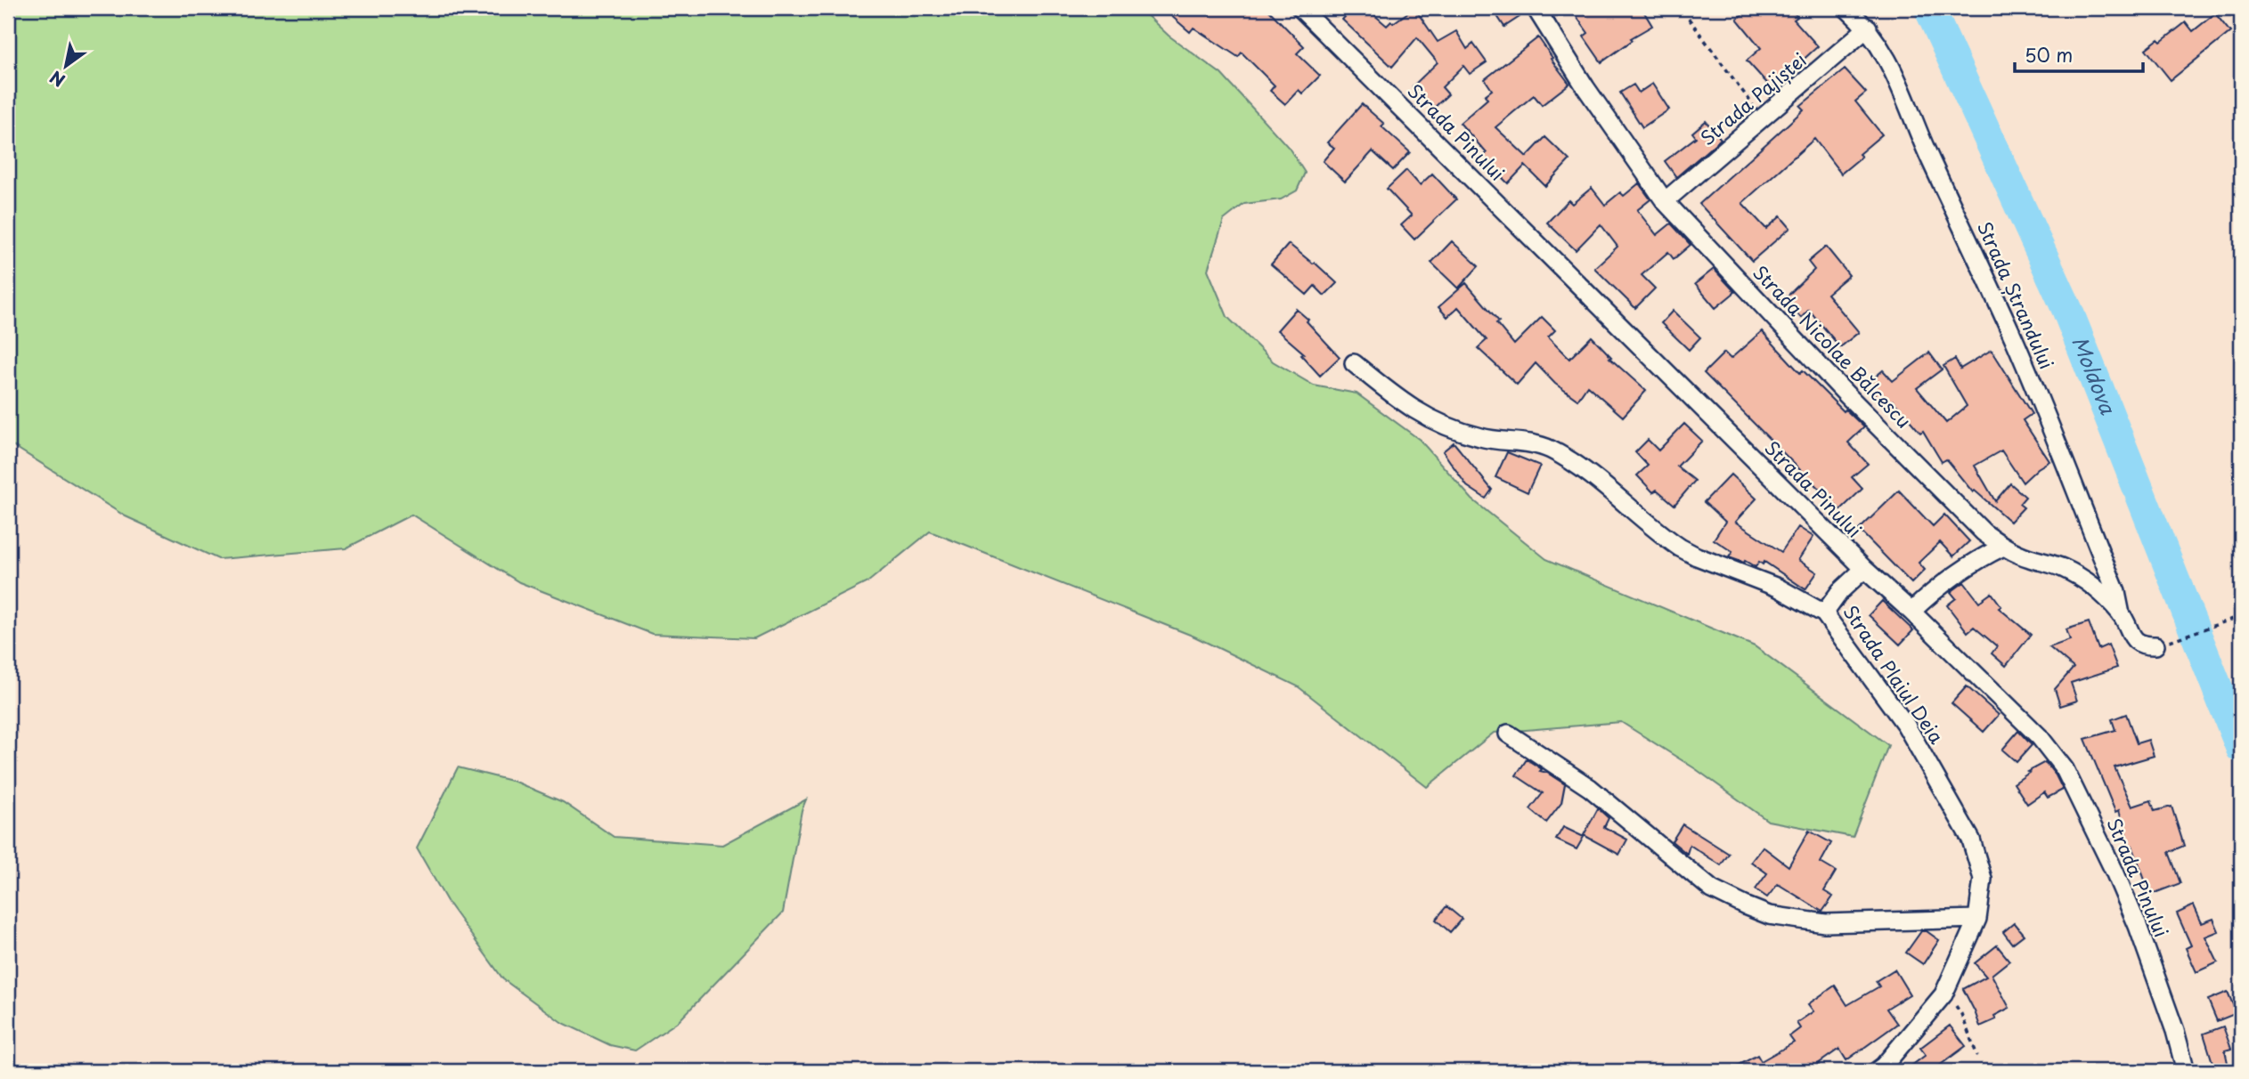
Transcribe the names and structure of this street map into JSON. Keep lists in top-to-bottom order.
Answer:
{
  "streets": {
    "street": [
      "Strada Pajiștei",
      "Strada Pinului",
      "Strada Ștrandului",
      "Strada Nicolae Bălcescu",
      "Strada Plaiul Deia"
    ]
  },
  "crossings": [
    ["Strada Pajiștei", "Strada Ștrandului"],
    ["Strada Pajiștei", "Strada Nicolae Bălcescu"],
    ["Strada Pinului", "Strada Plaiul Deia"],
    ["Strada Ștrandului", "Strada Nicolae Bălcescu"]
  ],
  "water": ["Moldova"],
  "scale_bar": "50 m",
  "north": "bottom left"
}
